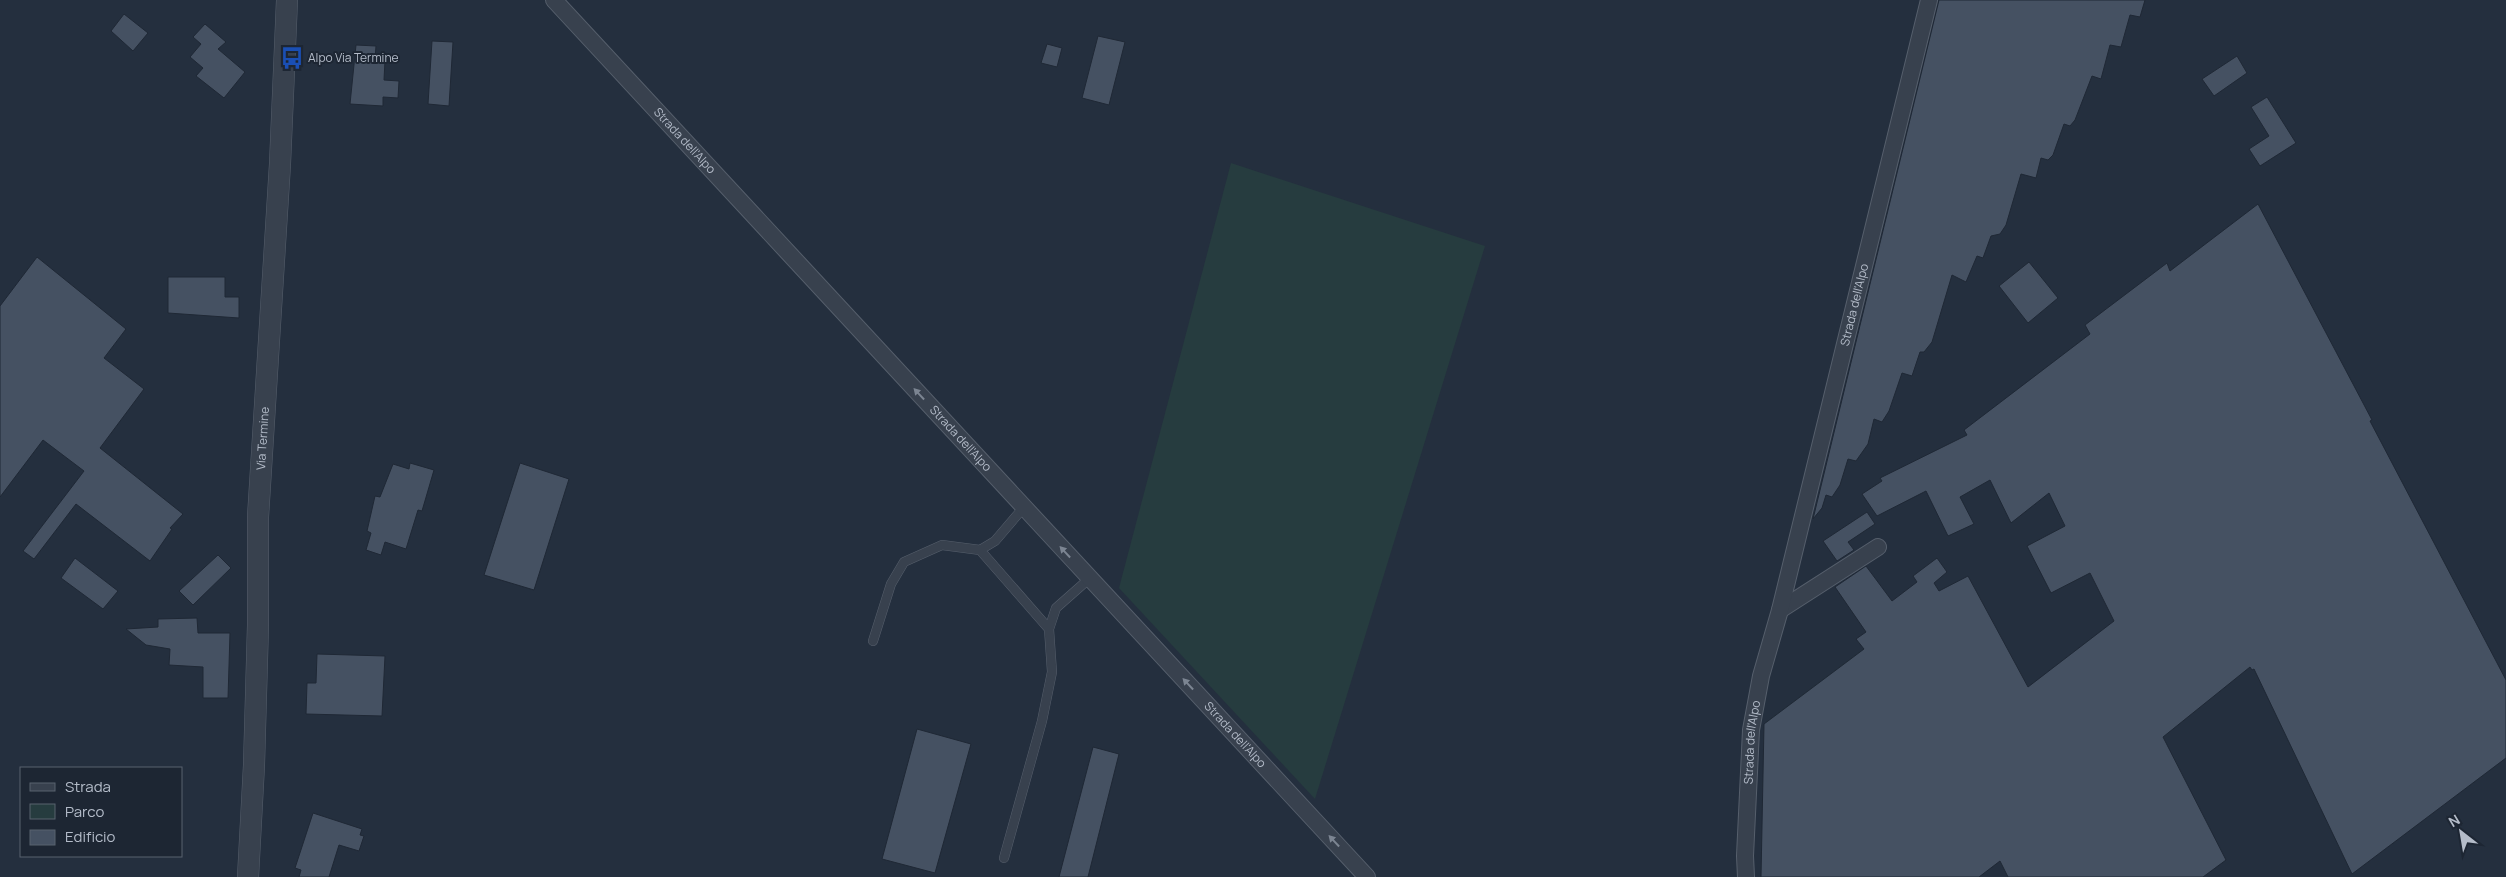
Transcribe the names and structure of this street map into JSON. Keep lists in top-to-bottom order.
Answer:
{
  "streets": {
    "street": ["Strada dell'Alpo", "Via Termine"]
  },
  "one_way": ["Strada dell'Alpo"],
  "places": {
    "bus stop": ["Alpo Via Termine"]
  },
  "legend": ["Strada", "Parco", "Edificio"],
  "north": "top left"
}
